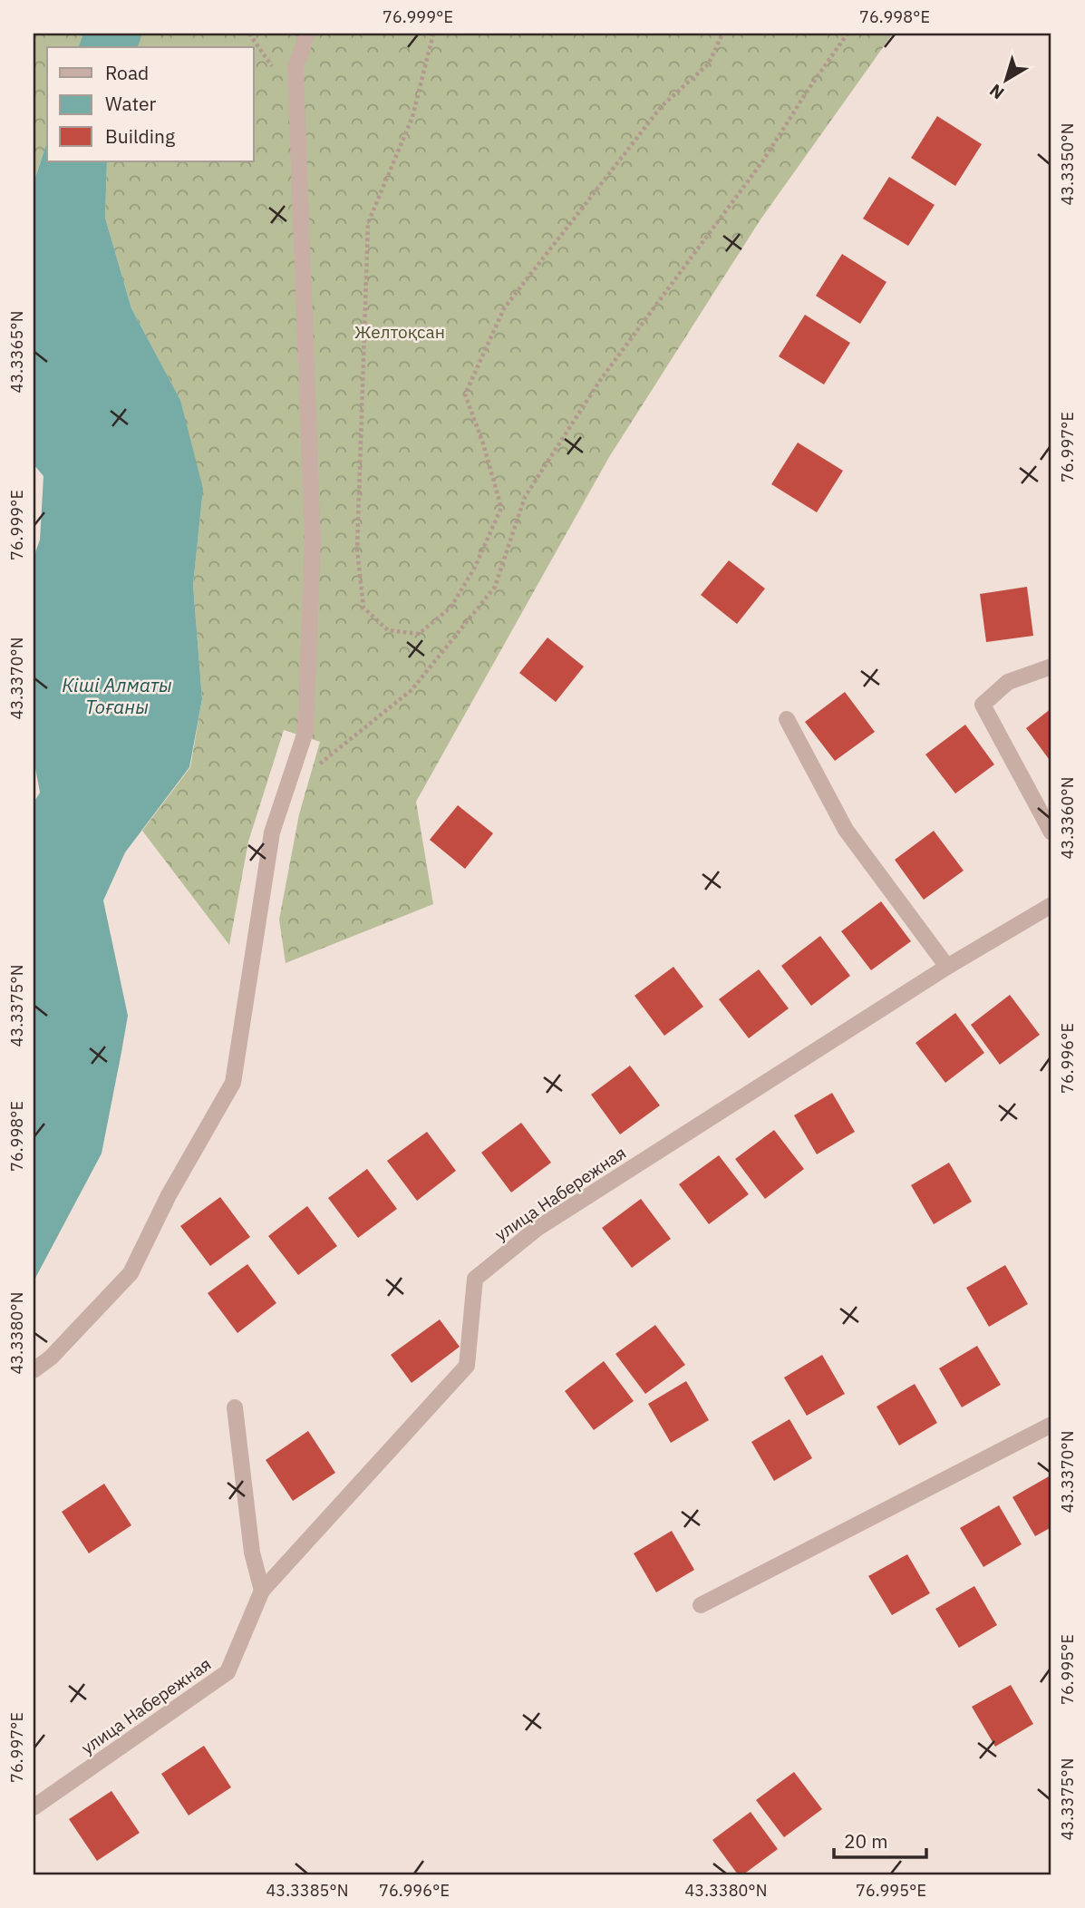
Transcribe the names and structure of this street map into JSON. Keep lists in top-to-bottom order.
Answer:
{
  "streets": {
    "street": ["улица Набережная"]
  },
  "water": ["Кіші Алматы Тоғаны"],
  "parks": ["Желтоқсан"],
  "legend": ["Road", "Water", "Building"],
  "scale_bar": "20 m",
  "north": "bottom left",
  "coordinates": [
    "76.999°E",
    "76.998°E",
    "43.3350°N",
    "43.3365°N",
    "76.997°E",
    "43.3370°N",
    "43.3360°N",
    "43.3375°N",
    "76.996°E",
    "43.3380°N",
    "76.995°E",
    "43.3385°N"
  ]
}
